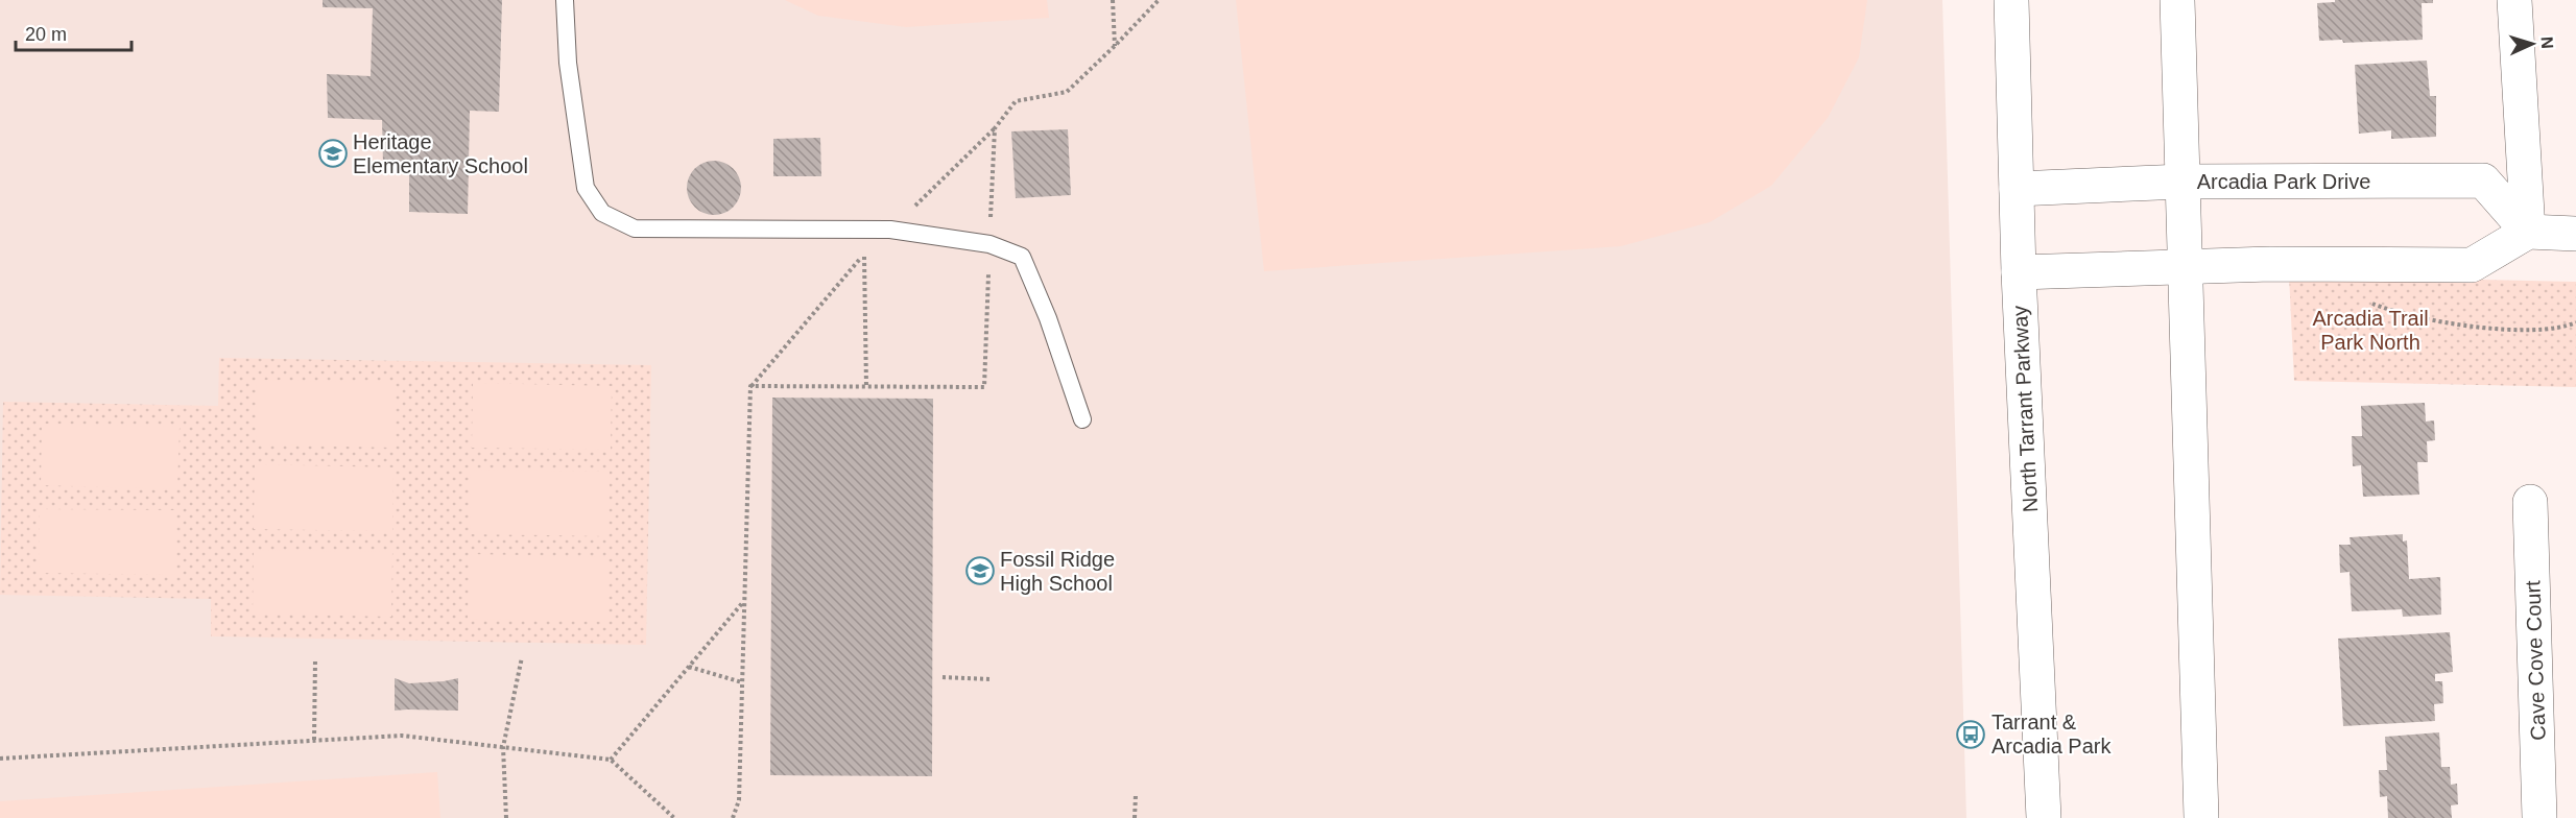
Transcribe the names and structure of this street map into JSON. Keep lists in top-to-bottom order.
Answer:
{
  "streets": {
    "street": ["Arcadia Park Drive", "North Tarrant Parkway", "Cave Cove Court"]
  },
  "crossings": [
    ["Arcadia Park Drive", "North Tarrant Parkway"]
  ],
  "parks": ["Arcadia Trail Park North"],
  "places": {
    "school or university": ["Heritage Elementary School", "Fossil Ridge High School"],
    "bus stop": ["Tarrant & Arcadia Park"]
  },
  "scale_bar": "20 m",
  "north": "right"
}
